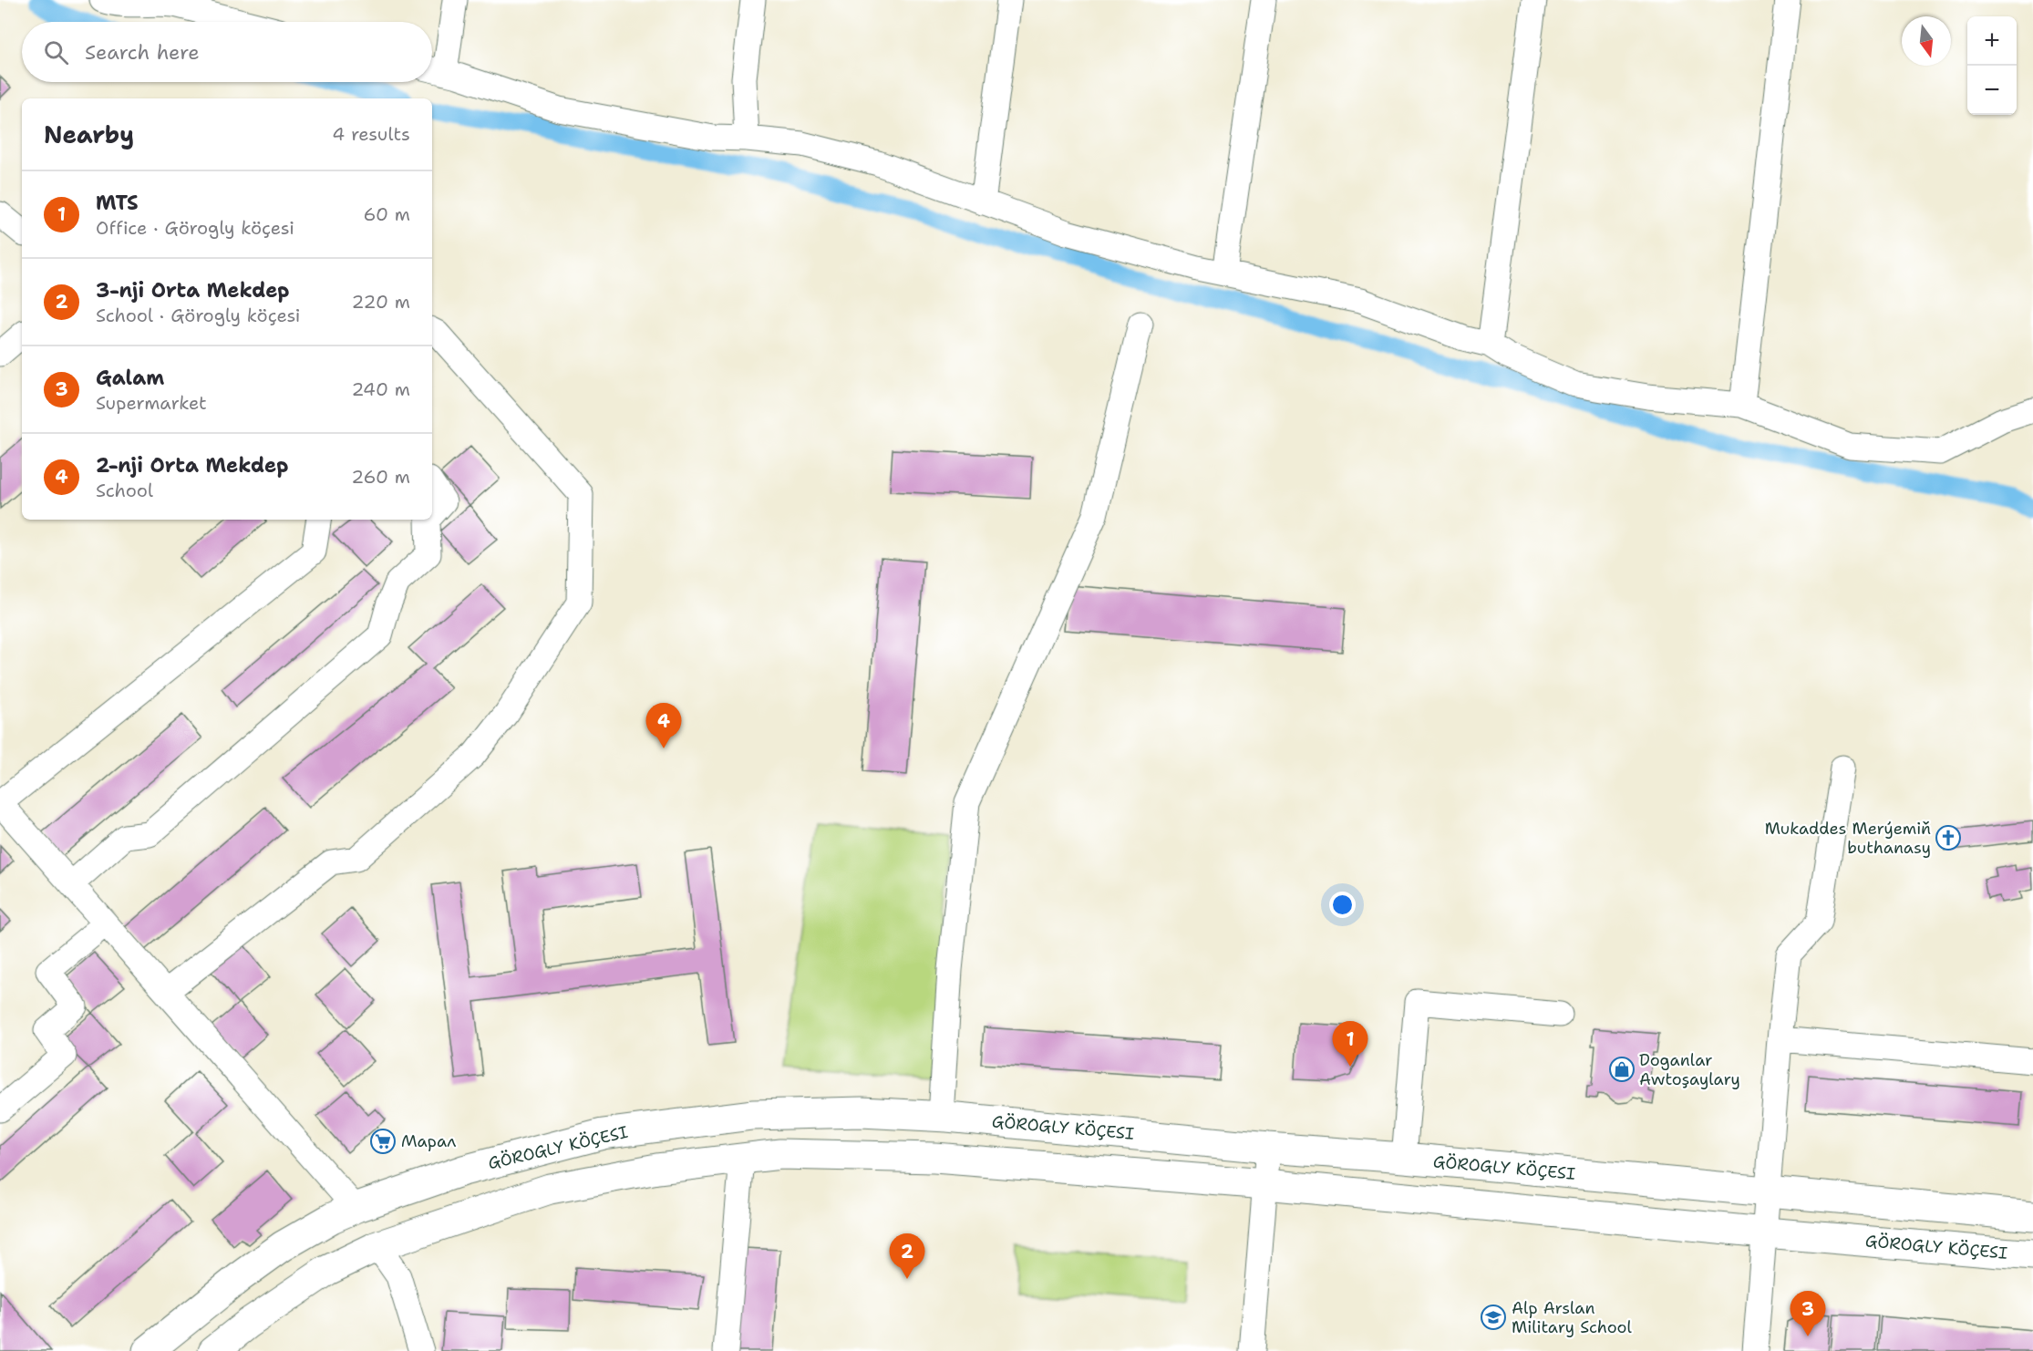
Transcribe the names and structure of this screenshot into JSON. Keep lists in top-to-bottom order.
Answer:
{
  "streets": {
    "main road": ["GÖROGLY KÖÇESI"]
  },
  "places": {
    "church": ["Mukaddes Merýemiň buthanasy"],
    "shop": ["Doganlar Awtoşaylary"],
    "supermarket": ["Марал"],
    "school or university": ["Alp Arslan Military School"]
  },
  "north": "bottom",
  "page": {
    "map_buttons": ["+", "−"],
    "search": "Search here",
    "heading": ["Nearby", "4 results"],
    "list": [
      {
        "mark": "1",
        "name": "MTS",
        "note": "Office · Görogly köçesi",
        "value": "60 m"
      },
      {
        "mark": "2",
        "name": "3-nji Orta Mekdep",
        "note": "School · Görogly köçesi",
        "value": "220 m"
      },
      {
        "mark": "3",
        "name": "Galam",
        "note": "Supermarket",
        "value": "240 m"
      },
      {
        "mark": "4",
        "name": "2-nji Orta Mekdep",
        "note": "School",
        "value": "260 m"
      }
    ],
    "pins": [
      "4",
      "1",
      "2",
      "3"
    ]
  }
}
